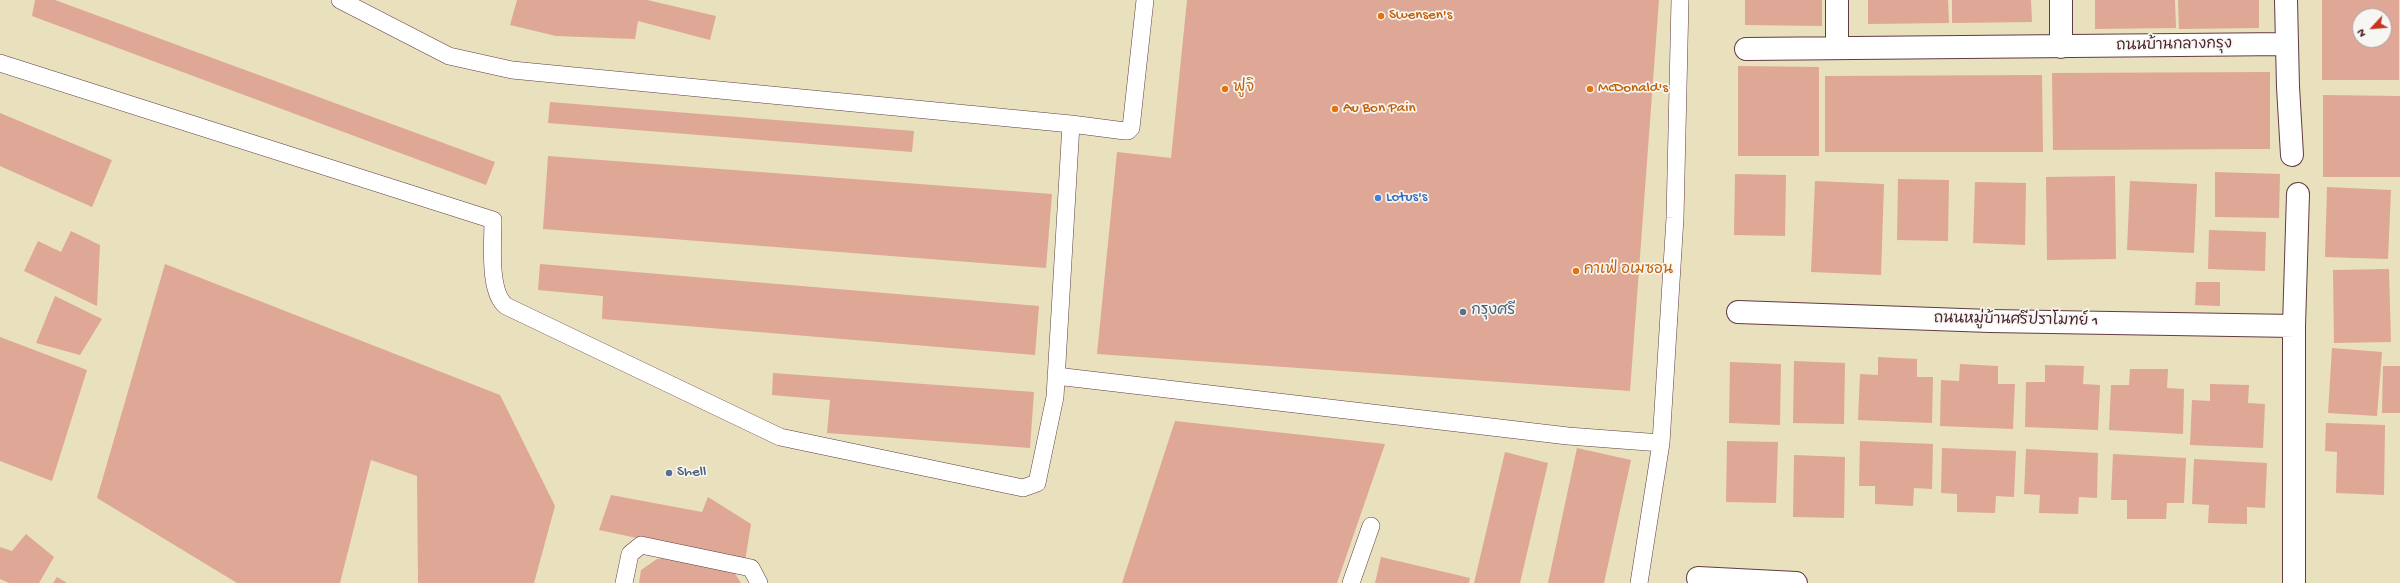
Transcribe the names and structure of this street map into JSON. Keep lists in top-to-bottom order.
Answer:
{
  "streets": {
    "street": ["ถนนบ้านกลางกรุง", "ถนนหมู่บ้านศรีปราโมทย์ 1"]
  },
  "places": [
    "Swensen's",
    "ฟูจิ",
    "McDonald's",
    "Au Bon Pain",
    "Lotus's",
    "คาเฟ่ อเมซอน",
    "กรุงศรี",
    "Shell"
  ],
  "north": "bottom left"
}
